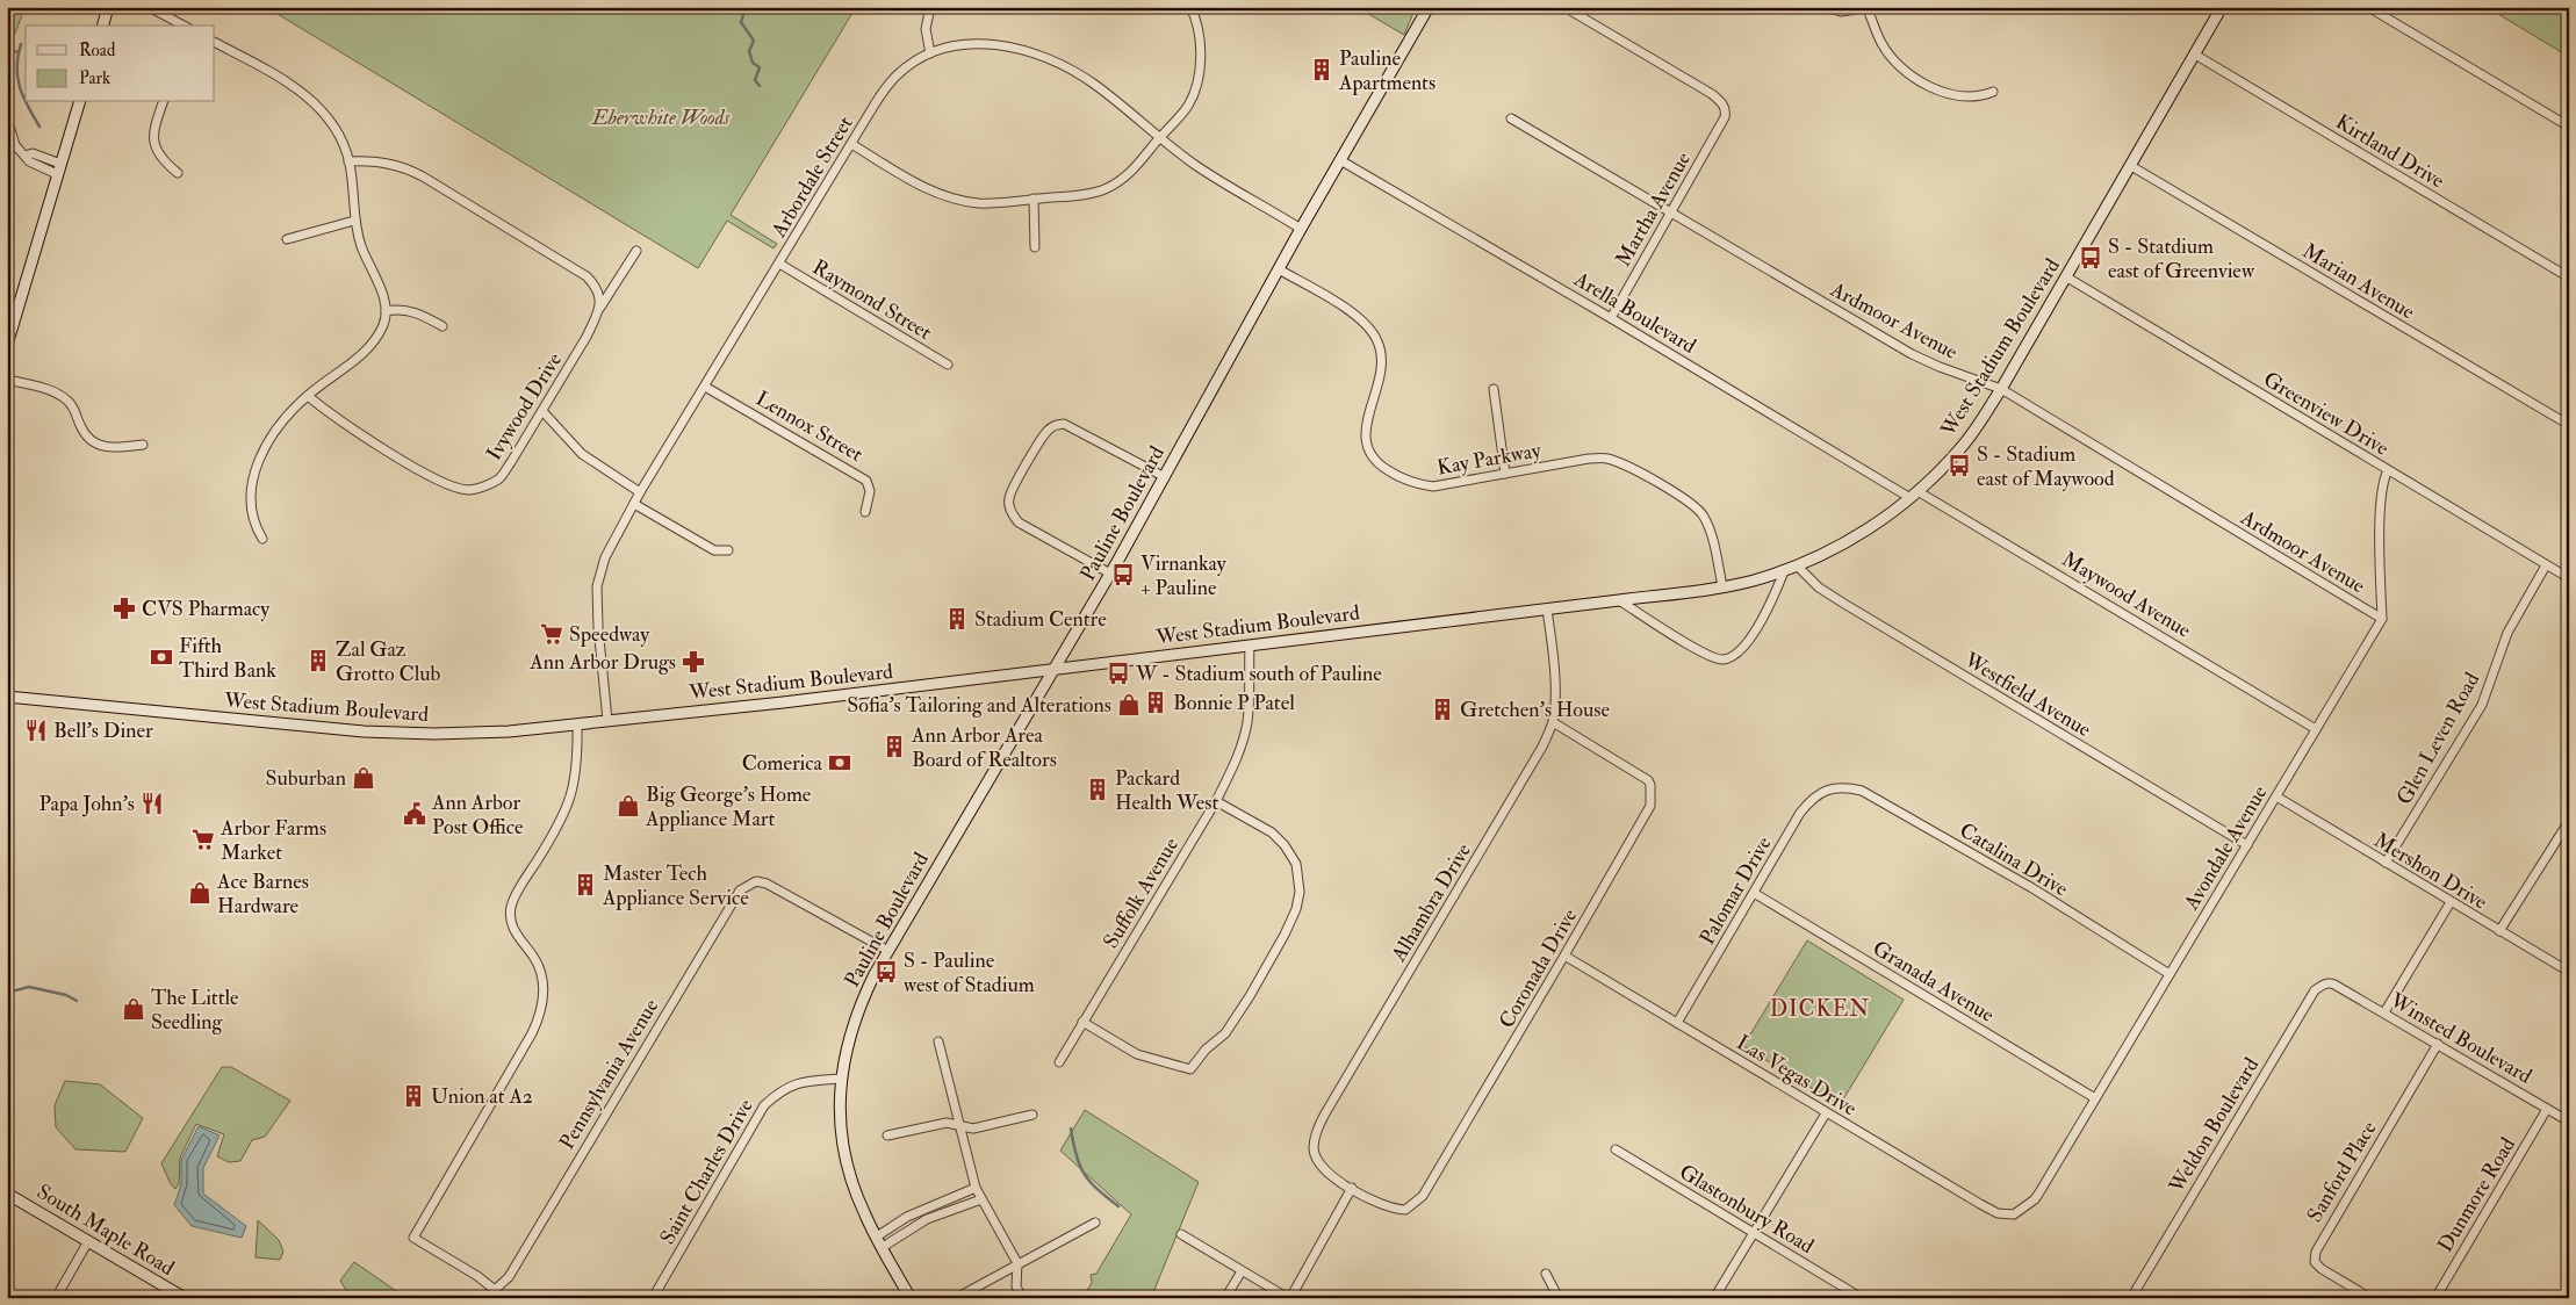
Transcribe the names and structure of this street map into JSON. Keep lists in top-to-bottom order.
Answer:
{
  "streets": {
    "main road": ["West Stadium Boulevard", "Pauline Boulevard", "South Maple Road"],
    "street": [
      "Kirtland Drive",
      "Arbordale Street",
      "Martha Avenue",
      "Marian Avenue",
      "Raymond Street",
      "Arella Boulevard",
      "Ardmoor Avenue",
      "Ivywood Drive",
      "Greenview Drive",
      "Lennox Street",
      "Kay Parkway",
      "Maywood Avenue",
      "Westfield Avenue",
      "Glen Leven Road",
      "Avondale Avenue",
      "Catalina Drive",
      "Mershon Drive",
      "Palomar Drive",
      "Suffolk Avenue",
      "Alhambra Drive",
      "Coronada Drive",
      "Granada Avenue",
      "Winsted Boulevard",
      "Pennsylvania Avenue",
      "Las Vegas Drive",
      "Weldon Boulevard",
      "Saint Charles Drive",
      "Sanford Place",
      "Dunmore Road",
      "Glastonbury Road"
    ]
  },
  "crossings": [
    ["Kirtland Drive", "West Stadium Boulevard"],
    ["Arbordale Street", "Raymond Street"],
    ["Arbordale Street", "West Stadium Boulevard"],
    ["Arbordale Street", "Lennox Street"],
    ["Arbordale Street", "Pauline Boulevard"],
    ["Martha Avenue", "Arella Boulevard"],
    ["Martha Avenue", "Ardmoor Avenue"],
    ["Marian Avenue", "West Stadium Boulevard"],
    ["Arella Boulevard", "West Stadium Boulevard"],
    ["Arella Boulevard", "Pauline Boulevard"],
    ["Arella Boulevard", "Maywood Avenue"],
    ["Ardmoor Avenue", "West Stadium Boulevard"],
    ["Ardmoor Avenue", "Avondale Avenue"],
    ["West Stadium Boulevard", "Greenview Drive"],
    ["West Stadium Boulevard", "Kay Parkway"],
    ["West Stadium Boulevard", "Pauline Boulevard"],
    ["West Stadium Boulevard", "Maywood Avenue"],
    ["West Stadium Boulevard", "Westfield Avenue"],
    ["West Stadium Boulevard", "Suffolk Avenue"],
    ["West Stadium Boulevard", "Alhambra Drive"],
    ["Greenview Drive", "Glen Leven Road"],
    ["Kay Parkway", "Pauline Boulevard"],
    ["Pauline Boulevard", "Pennsylvania Avenue"],
    ["Pauline Boulevard", "Saint Charles Drive"],
    ["Maywood Avenue", "Avondale Avenue"],
    ["Westfield Avenue", "Avondale Avenue"],
    ["Glen Leven Road", "Mershon Drive"],
    ["Avondale Avenue", "Catalina Drive"],
    ["Avondale Avenue", "Mershon Drive"],
    ["Avondale Avenue", "Granada Avenue"],
    ["Avondale Avenue", "Las Vegas Drive"],
    ["Catalina Drive", "Palomar Drive"],
    ["Palomar Drive", "Granada Avenue"],
    ["Palomar Drive", "Las Vegas Drive"],
    ["Alhambra Drive", "Coronada Drive"],
    ["Coronada Drive", "Las Vegas Drive"],
    ["Winsted Boulevard", "Weldon Boulevard"],
    ["Winsted Boulevard", "Sanford Place"],
    ["Winsted Boulevard", "Dunmore Road"]
  ],
  "districts": ["DICKEN"],
  "parks": ["Eberwhite Woods"],
  "places": {
    "building": [
      "Pauline Apartments",
      "Stadium Centre",
      "Zal Gaz Grotto Club",
      "Bonnie P Patel",
      "Gretchen's House",
      "Ann Arbor Area Board of Realtors",
      "Packard Health West",
      "Master Tech Appliance Service",
      "Union at A2"
    ],
    "bus stop": [
      "S - Statdium east of Greenview",
      "S - Stadium east of Maywood",
      "Virnankay + Pauline",
      "W - Stadium south of Pauline",
      "S - Pauline west of Stadium"
    ],
    "pharmacy": ["CVS Pharmacy", "Ann Arbor Drugs"],
    "supermarket": ["Speedway", "Arbor Farms Market"],
    "bank": ["Fifth Third Bank", "Comerica"],
    "shop": [
      "Sofia’s Tailoring and Alterations",
      "Suburban",
      "Big George's Home Appliance Mart",
      "Ace Barnes Hardware",
      "The Little Seedling"
    ],
    "restaurant": ["Bell's Diner", "Papa John's"],
    "public building": ["Ann Arbor Post Office"]
  },
  "legend": ["Road", "Park"]
}
